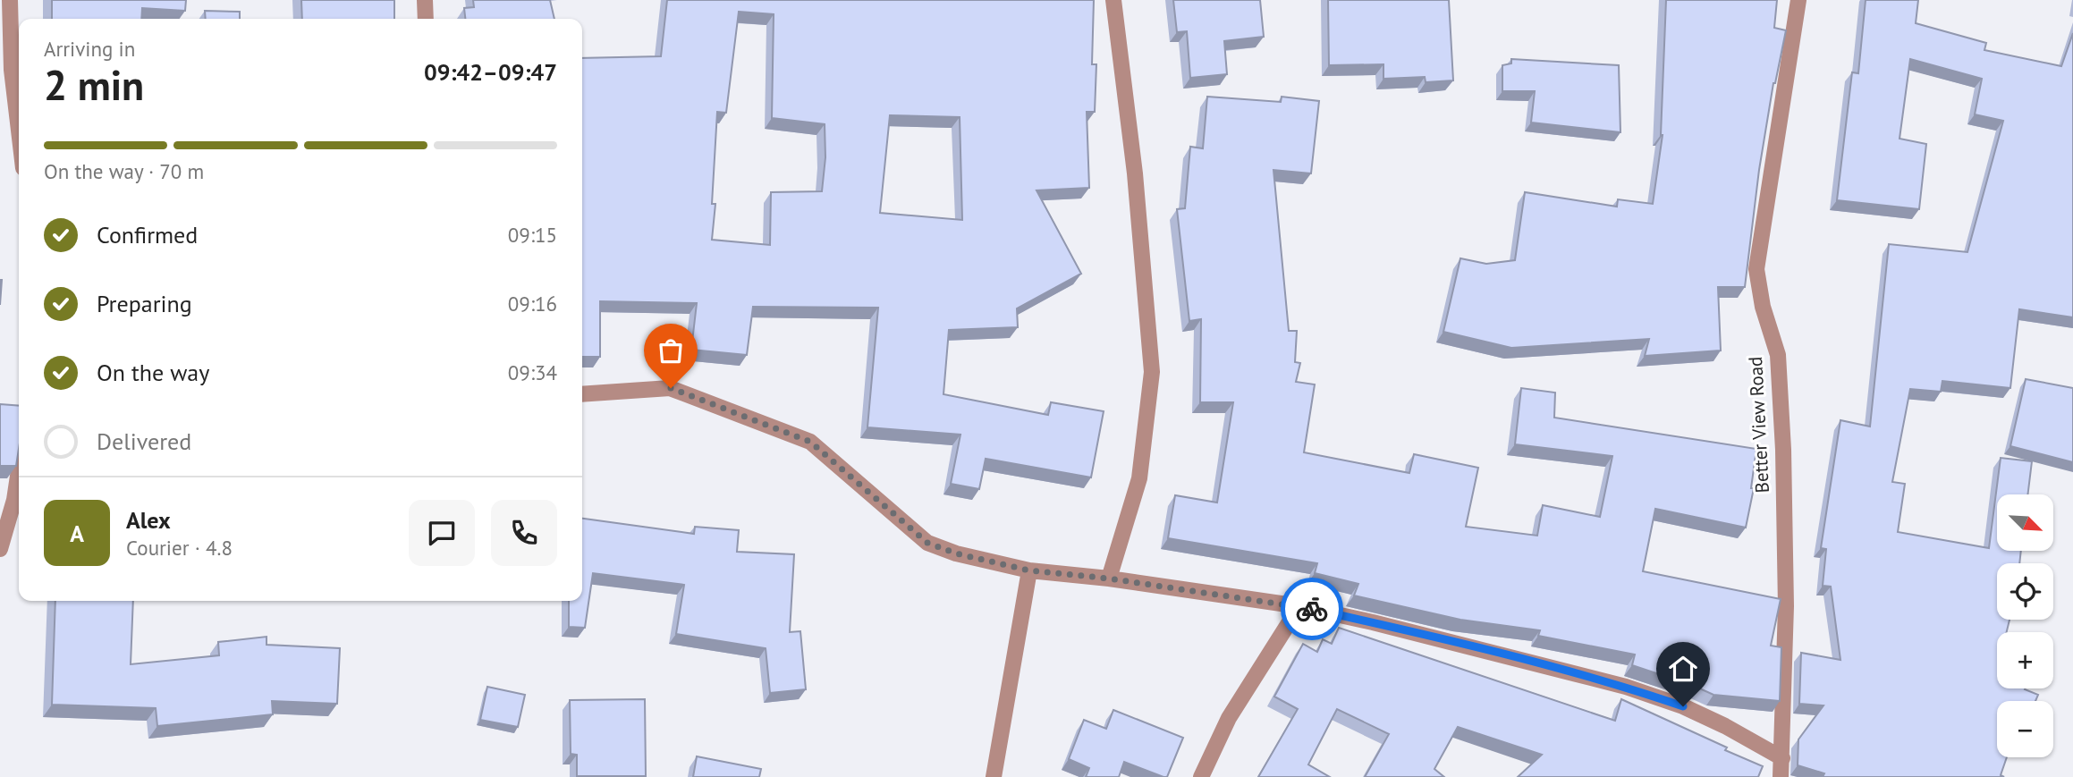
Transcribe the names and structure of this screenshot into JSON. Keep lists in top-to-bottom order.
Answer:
{
  "streets": {
    "street": ["Better View Road"]
  },
  "north": "bottom right",
  "page": {
    "heading": ["2 min", "Arriving in", "09:42–09:47"],
    "panel": ["Alex", "Courier · 4.8"],
    "bar": "On the way · 70 m",
    "list": [
      ["Confirmed", "09:15"],
      ["Preparing", "09:16"],
      ["On the way", "09:34"],
      "Delivered"
    ],
    "map_buttons": ["+", "−"],
    "round": "A"
  }
}
